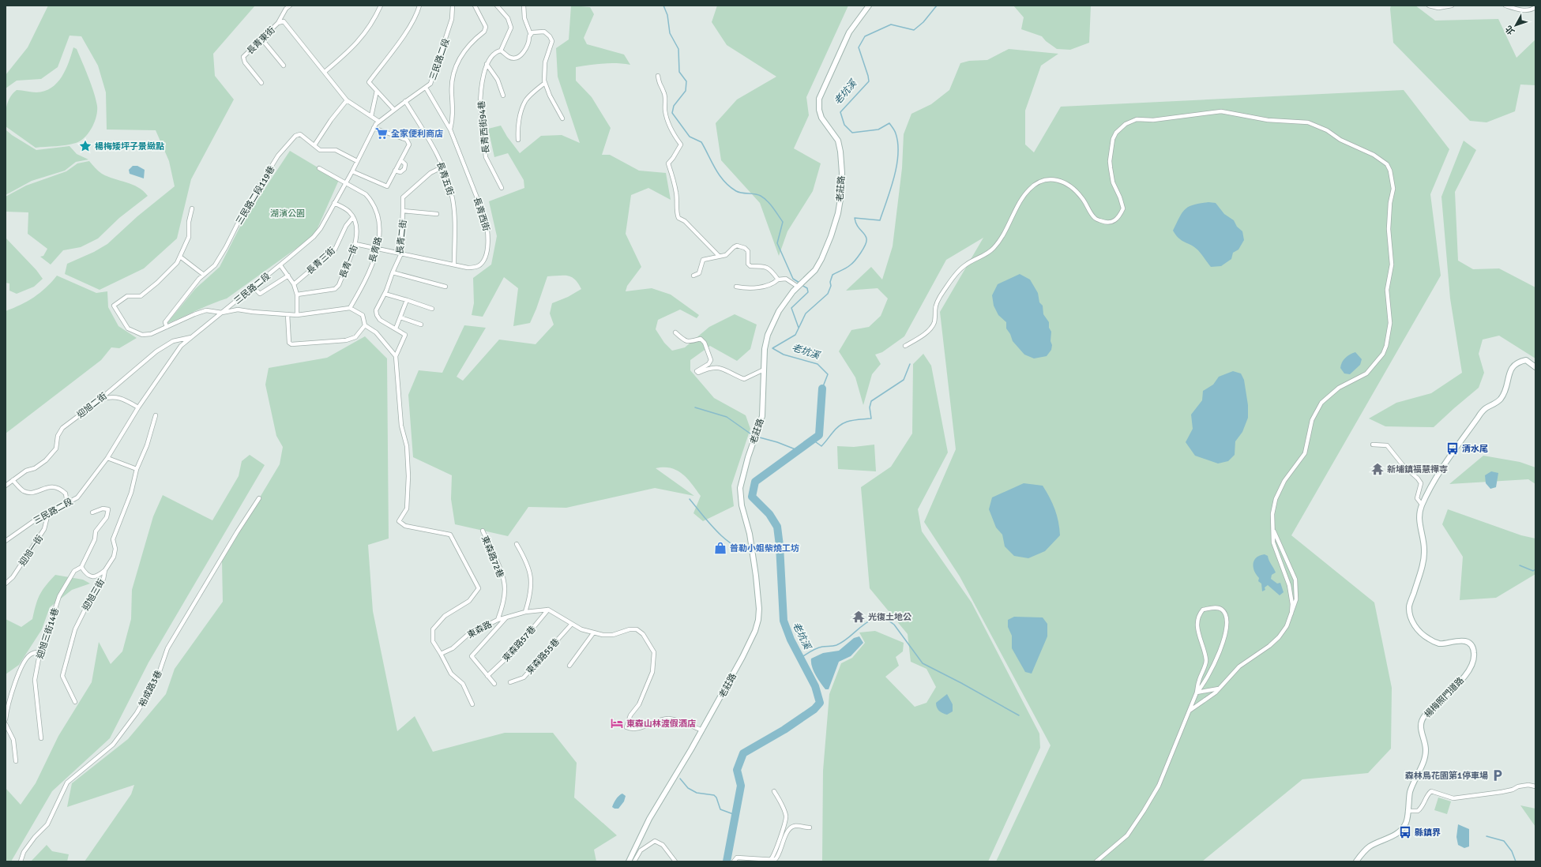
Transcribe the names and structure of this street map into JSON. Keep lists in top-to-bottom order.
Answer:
{
  "streets": {
    "street": [
      "長青東街",
      "三民路二段",
      "長青西街94巷",
      "長青五街",
      "老莊路",
      "三民路二段119巷",
      "長青西街",
      "長青二街",
      "長青路",
      "長青三街",
      "長青一街",
      "迎旭二街",
      "迎旭一街",
      "東森路72巷",
      "迎旭三街",
      "東森路",
      "迎旭三街14巷",
      "東森路57巷",
      "東森路55巷",
      "裕成路3巷",
      "楊梅照門道路"
    ]
  },
  "crossings": [
    ["長青東街", "三民路二段"],
    ["三民路二段", "長青五街"],
    ["三民路二段", "三民路二段119巷"],
    ["三民路二段", "長青西街"],
    ["三民路二段", "長青路"],
    ["三民路二段", "迎旭二街"],
    ["三民路二段", "迎旭一街"],
    ["長青五街", "長青西街"],
    ["長青西街", "長青二街"],
    ["長青西街", "長青路"],
    ["長青西街", "長青一街"],
    ["長青三街", "長青一街"],
    ["東森路72巷", "東森路"],
    ["東森路", "東森路57巷"]
  ],
  "water": ["老坑溪"],
  "parks": ["湖濱公園"],
  "places": {
    "supermarket": ["全家便利商店"],
    "place": ["楊梅矮坪子景緻點"],
    "bus stop": ["清水尾", "縣鎮界"],
    "temple": ["新埔鎮福慧禪寺", "光復土地公"],
    "shop": ["普勒小姐柴燒工坊"],
    "hotel": ["東森山林渡假酒店"],
    "parking": ["森林鳥花園第1停車場"]
  },
  "north": "bottom left"
}
